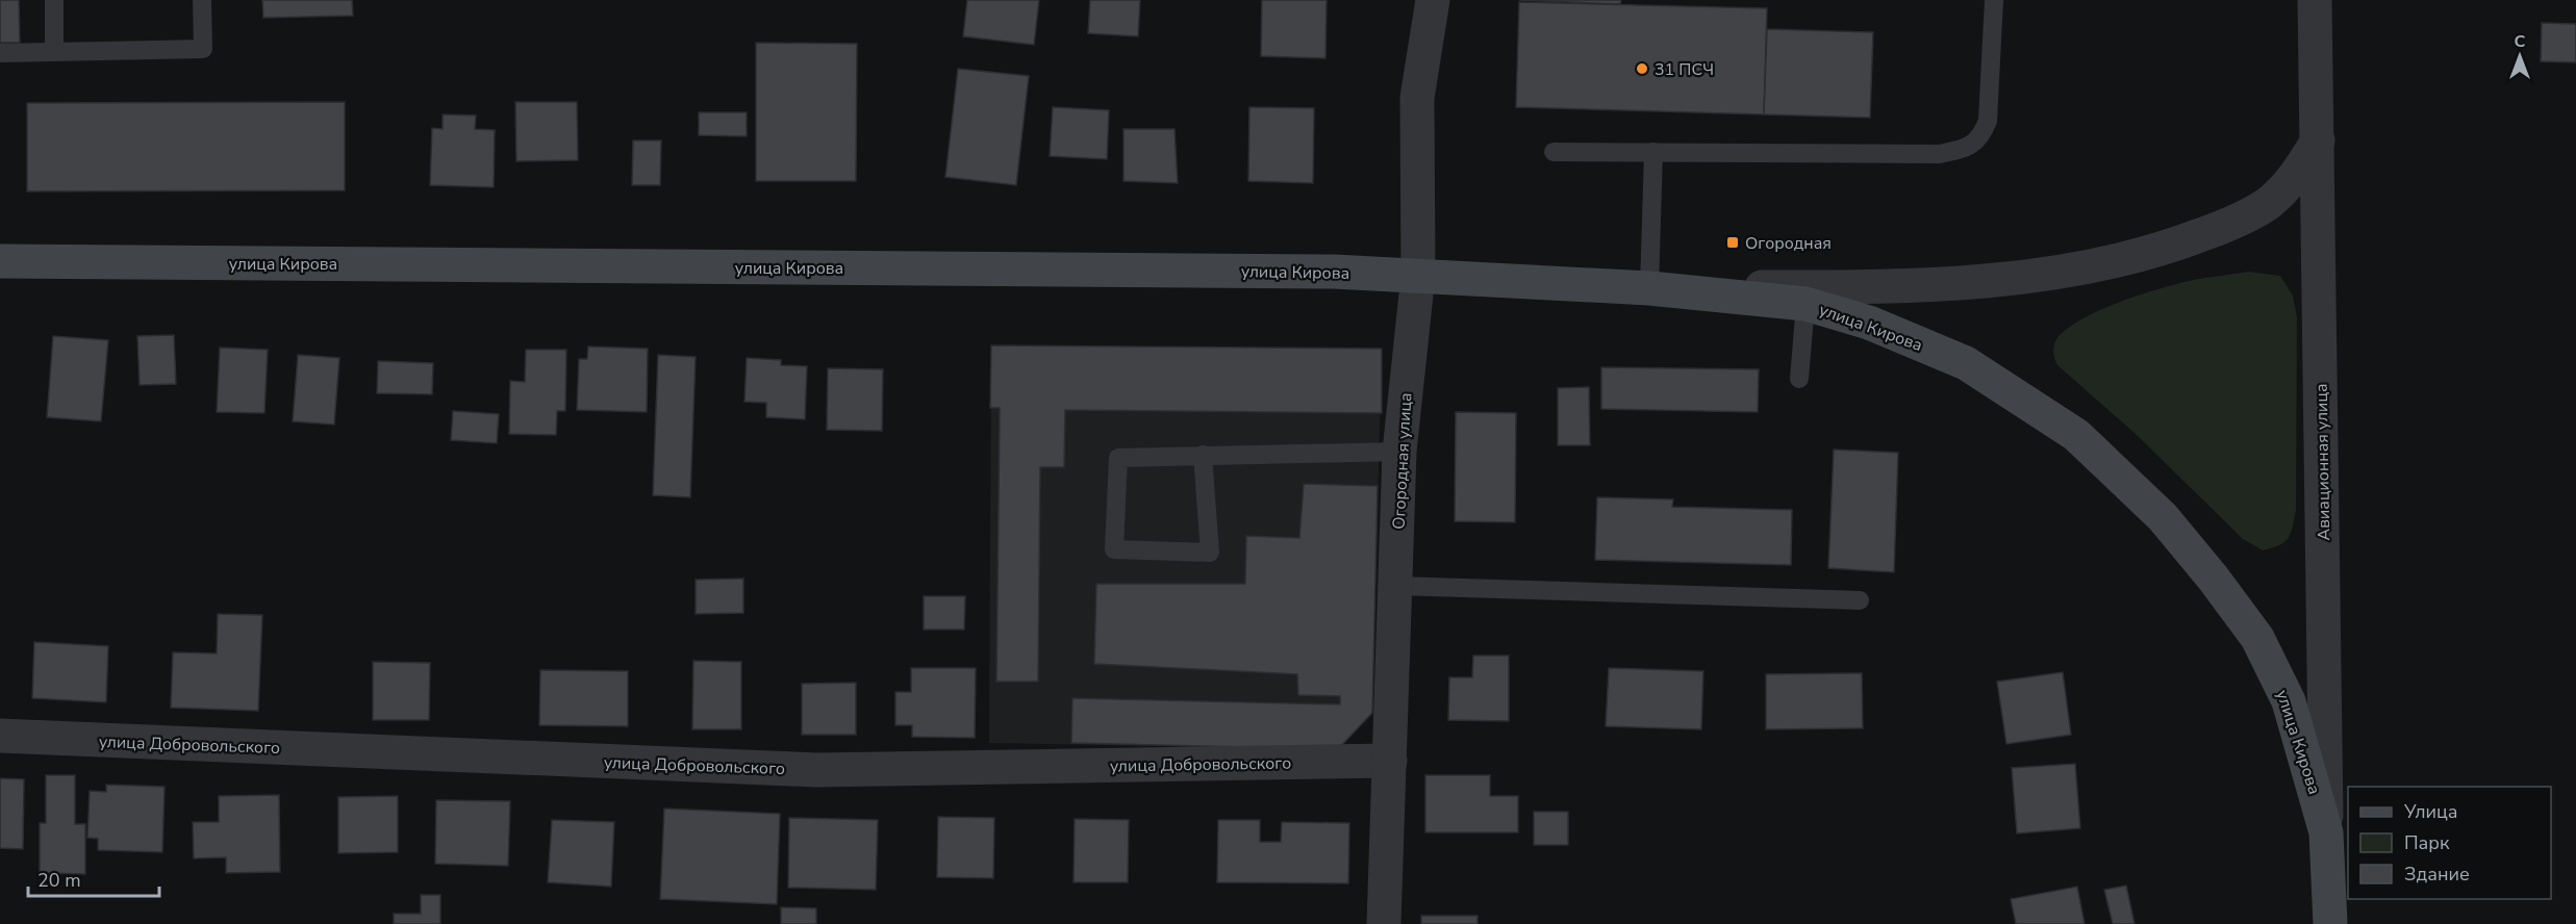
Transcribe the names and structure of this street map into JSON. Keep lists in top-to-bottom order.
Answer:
{
  "streets": {
    "main road": ["улица Кирова", "Авиационная улица"],
    "street": ["Огородная улица", "улица Добровольского"]
  },
  "crossings": [
    ["улица Кирова", "Огородная улица"],
    ["улица Кирова", "Авиационная улица"],
    ["Огородная улица", "улица Добровольского"]
  ],
  "places": {
    "other": ["31 ПСЧ"],
    "transit": ["Огородная"]
  },
  "legend": ["Улица", "Парк", "Здание"],
  "scale_bar": "20 m",
  "north": "top"
}
